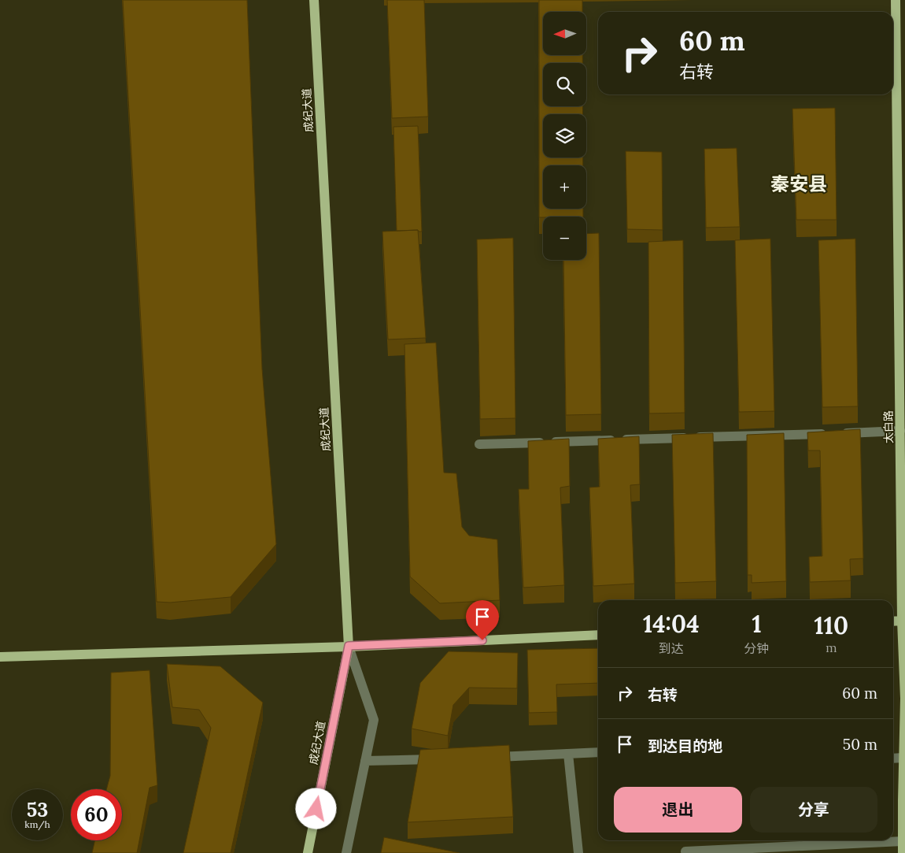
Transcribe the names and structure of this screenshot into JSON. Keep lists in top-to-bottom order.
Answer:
{
  "streets": {
    "main road": ["成纪大道", "太白路"]
  },
  "districts": ["秦安县"],
  "north": "left",
  "page": {
    "map_buttons": ["+", "−"],
    "turn": ["60 m", "右转"],
    "eta": [
      "14:04",
      "到达",
      "1",
      "分钟",
      "110",
      "m"
    ],
    "list": [
      {
        "name": "右转",
        "value": "60 m"
      },
      {
        "name": "到达目的地",
        "value": "50 m"
      }
    ],
    "buttons": ["退出", "分享"],
    "speed": "53 km/h",
    "limit": "60"
  }
}
